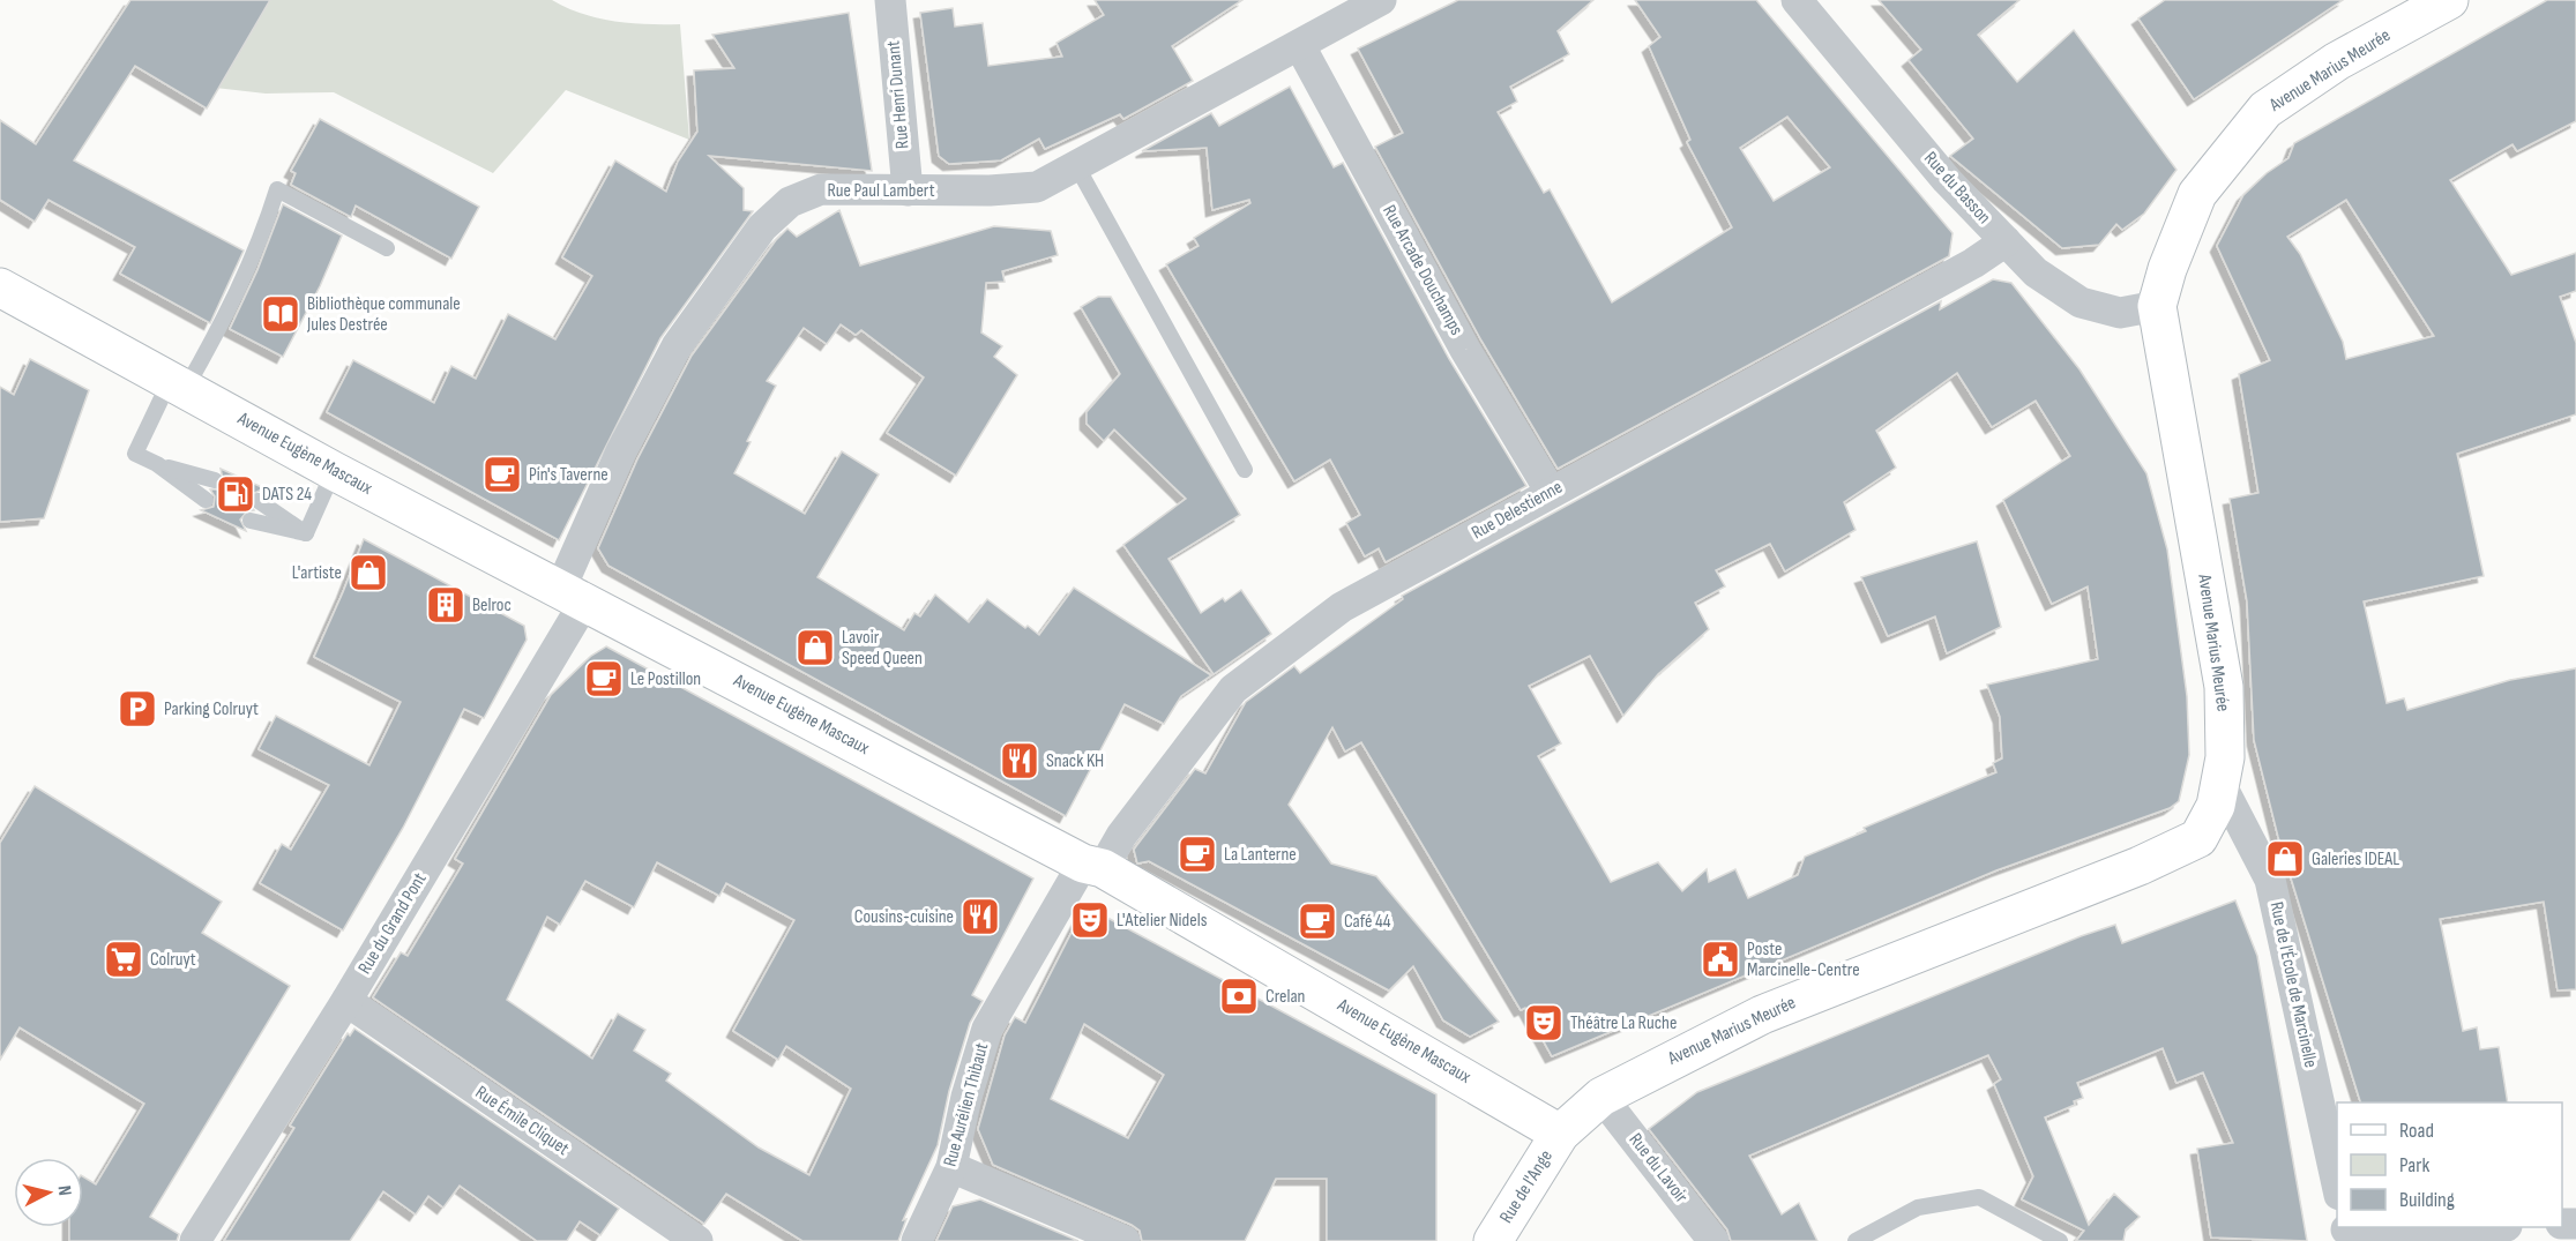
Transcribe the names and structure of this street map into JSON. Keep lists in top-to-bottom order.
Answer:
{
  "streets": {
    "main road": ["Avenue Marius Meurée", "Avenue Eugène Mascaux", "Rue de l'Ange"],
    "street": [
      "Rue Henri Dunant",
      "Rue du Basson",
      "Rue Paul Lambert",
      "Rue Arcade Douchamps",
      "Rue Delestienne",
      "Rue du Grand Pont",
      "Rue de l'École de Marcinelle",
      "Rue Aurélien Thibaut",
      "Rue Émile Cliquet",
      "Rue du Lavoir"
    ]
  },
  "crossings": [
    ["Avenue Marius Meurée", "Rue du Basson"],
    ["Avenue Marius Meurée", "Avenue Eugène Mascaux"],
    ["Avenue Marius Meurée", "Rue de l'École de Marcinelle"],
    ["Avenue Marius Meurée", "Rue du Lavoir"],
    ["Avenue Marius Meurée", "Rue de l'Ange"],
    ["Rue Henri Dunant", "Rue Paul Lambert"],
    ["Rue du Basson", "Rue Delestienne"],
    ["Rue Paul Lambert", "Rue Arcade Douchamps"],
    ["Rue Paul Lambert", "Avenue Eugène Mascaux"],
    ["Rue Paul Lambert", "Rue du Grand Pont"],
    ["Rue Arcade Douchamps", "Rue Delestienne"],
    ["Avenue Eugène Mascaux", "Rue Delestienne"],
    ["Avenue Eugène Mascaux", "Rue du Grand Pont"],
    ["Avenue Eugène Mascaux", "Rue Aurélien Thibaut"],
    ["Avenue Eugène Mascaux", "Rue de l'Ange"],
    ["Rue Delestienne", "Rue Aurélien Thibaut"],
    ["Rue du Grand Pont", "Rue Émile Cliquet"]
  ],
  "places": {
    "library": ["Bibliothèque communale Jules Destrée"],
    "cafe": [
      "Pin's Taverne",
      "Le Postillon",
      "La Lanterne",
      "Café 44"
    ],
    "fuel station": ["DATS 24"],
    "shop": ["L'artiste", "Lavoir Speed Queen", "Galeries IDEAL"],
    "building": ["Belroc"],
    "parking": ["Parking Colruyt"],
    "restaurant": ["Snack KH", "Cousins-cuisine"],
    "theatre": ["L'Atelier Nidels", "Théâtre La Ruche"],
    "supermarket": ["Colruyt"],
    "public building": ["Poste Marcinelle-Centre"],
    "bank": ["Crelan"]
  },
  "legend": ["Road", "Park", "Building"],
  "north": "right"
}
